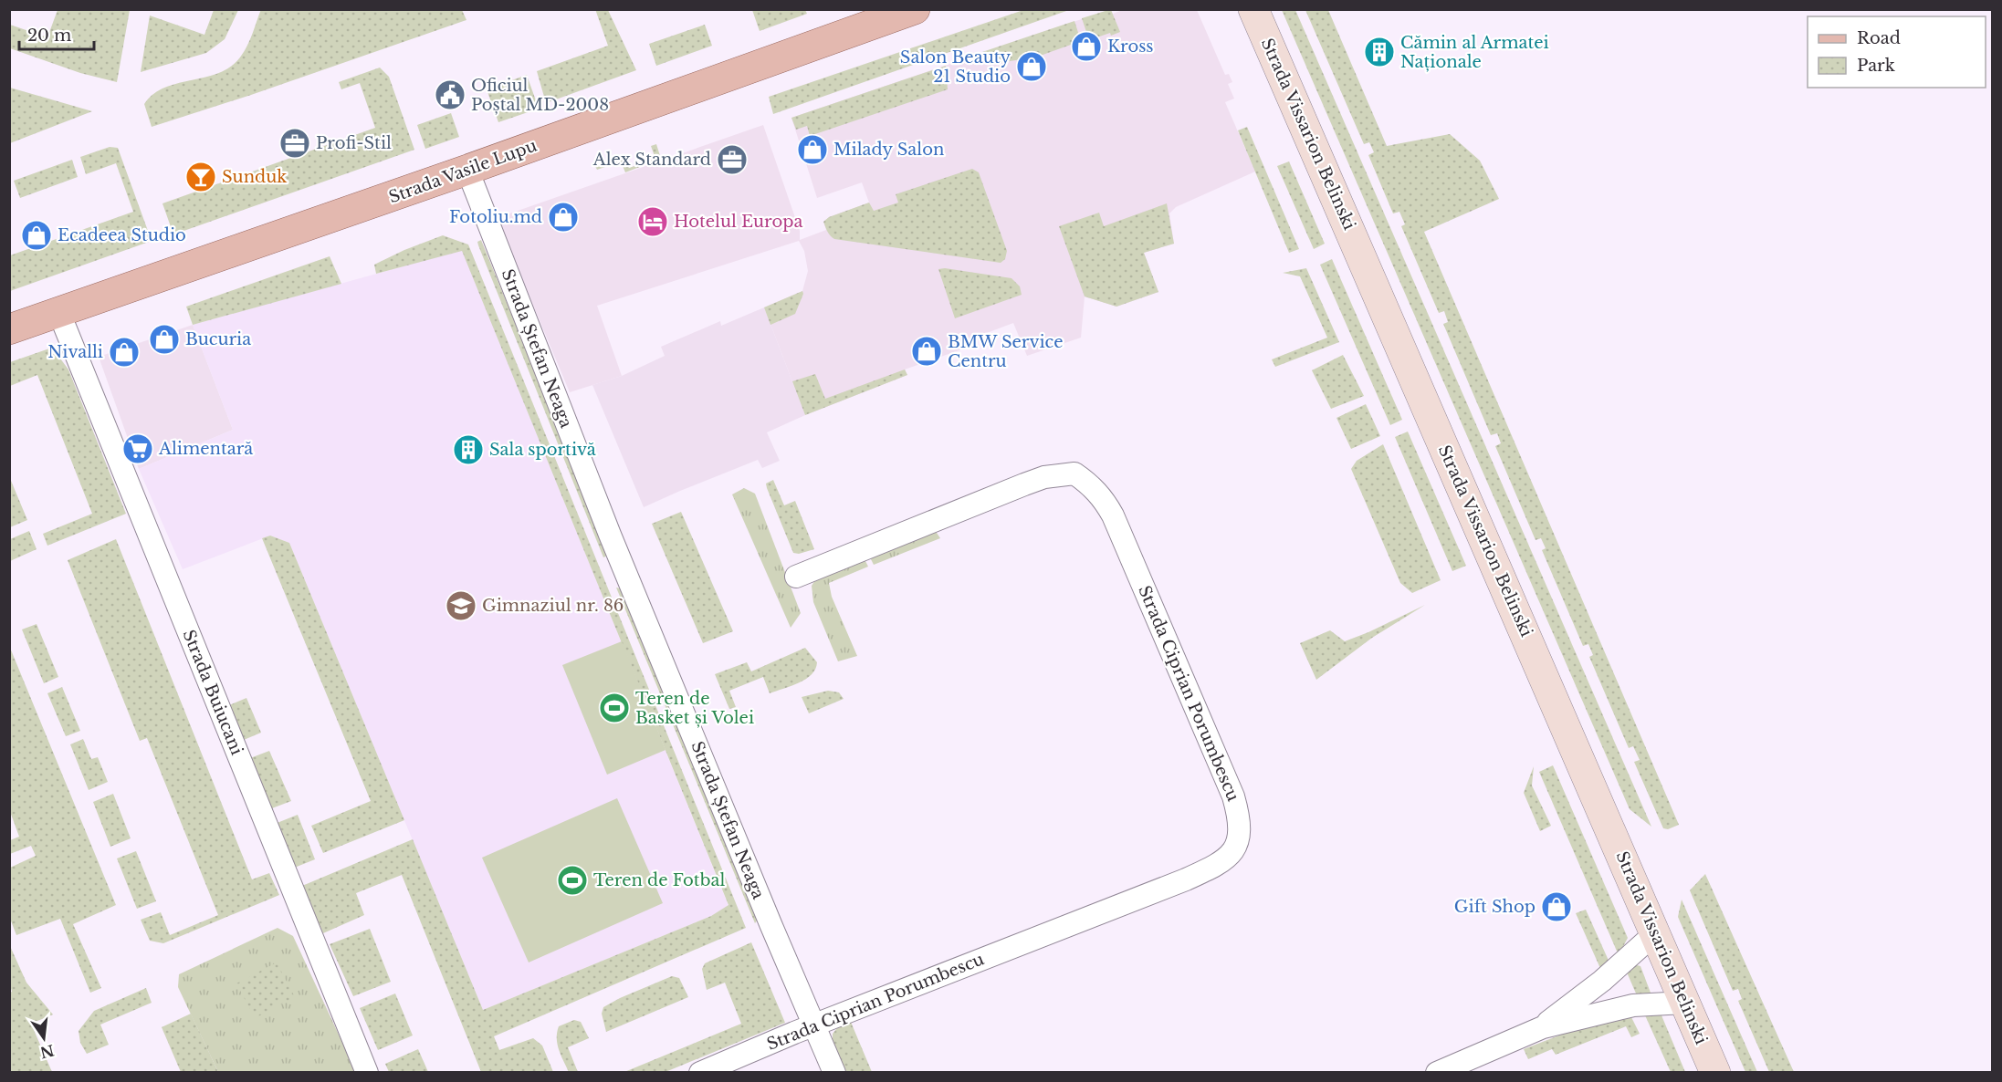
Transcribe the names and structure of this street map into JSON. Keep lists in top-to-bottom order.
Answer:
{
  "streets": {
    "main road": ["Strada Vissarion Belinski", "Strada Vasile Lupu"],
    "street": ["Strada Ștefan Neaga", "Strada Buiucani", "Strada Ciprian Porumbescu"]
  },
  "crossings": [
    ["Strada Vasile Lupu", "Strada Ștefan Neaga"],
    ["Strada Vasile Lupu", "Strada Buiucani"],
    ["Strada Ștefan Neaga", "Strada Ciprian Porumbescu"]
  ],
  "places": {
    "shop": [
      "Kross",
      "Salon Beauty 21 Studio",
      "Milady Salon",
      "Fotoliu.md",
      "Ecadeea Studio",
      "Bucuria",
      "BMW Service Centru",
      "Nivalli",
      "Gift Shop"
    ],
    "building": ["Cămin al Armatei Naționale", "Sala sportivă"],
    "public building": ["Oficiul Poștal MD-2008"],
    "office": ["Profi-Stil", "Alex Standard"],
    "bar": ["Sunduk"],
    "hotel": ["Hotelul Europa"],
    "supermarket": ["Alimentară"],
    "school or university": ["Gimnaziul nr. 86"],
    "sports": ["Teren de Basket și Volei", "Teren de Fotbal"]
  },
  "legend": ["Road", "Park"],
  "scale_bar": "20 m",
  "north": "bottom"
}
